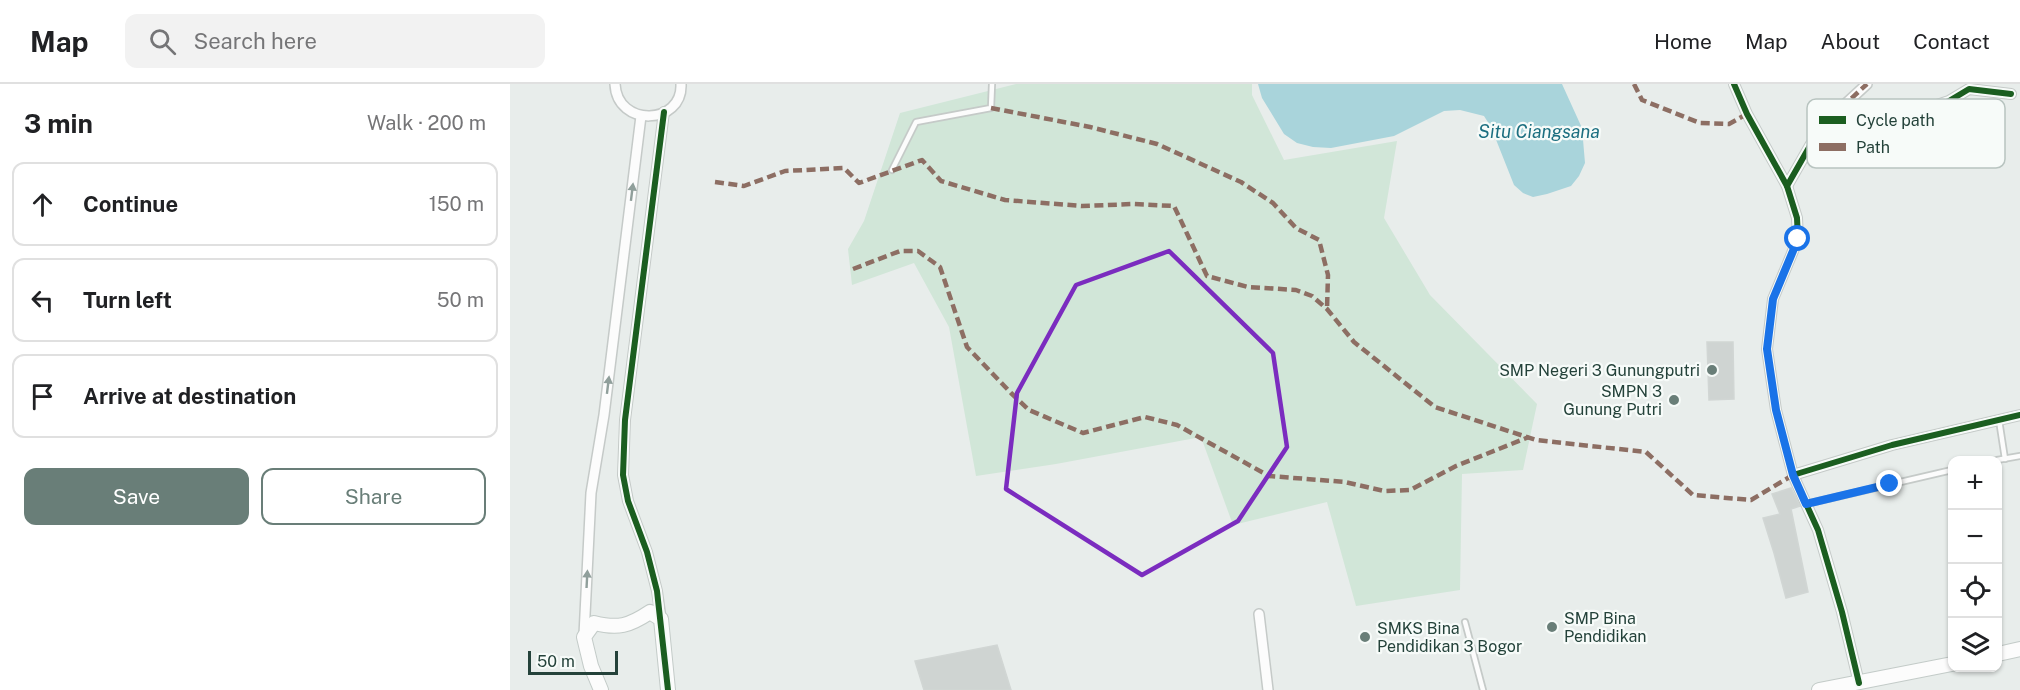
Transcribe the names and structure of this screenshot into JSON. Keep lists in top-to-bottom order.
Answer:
{
  "water": ["Situ Ciangsana"],
  "places": [
    "SMP Negeri 3 Gunungputri",
    "SMPN 3 Gunung Putri",
    "SMP Bina Pendidikan",
    "SMKS Bina Pendidikan 3 Bogor"
  ],
  "legend": ["Cycle path", "Path"],
  "scale_bar": "50 m",
  "page": {
    "header": "Map",
    "search": "Search here",
    "nav": [
      "Home",
      "Map",
      "About",
      "Contact"
    ],
    "heading": ["3 min", "Walk · 200 m"],
    "list": [
      ["Continue", "150 m"],
      ["Turn left", "50 m"],
      "Arrive at destination"
    ],
    "buttons": ["Save", "Share"],
    "map_buttons": ["+", "−"],
    "scale": "50 m"
  }
}
